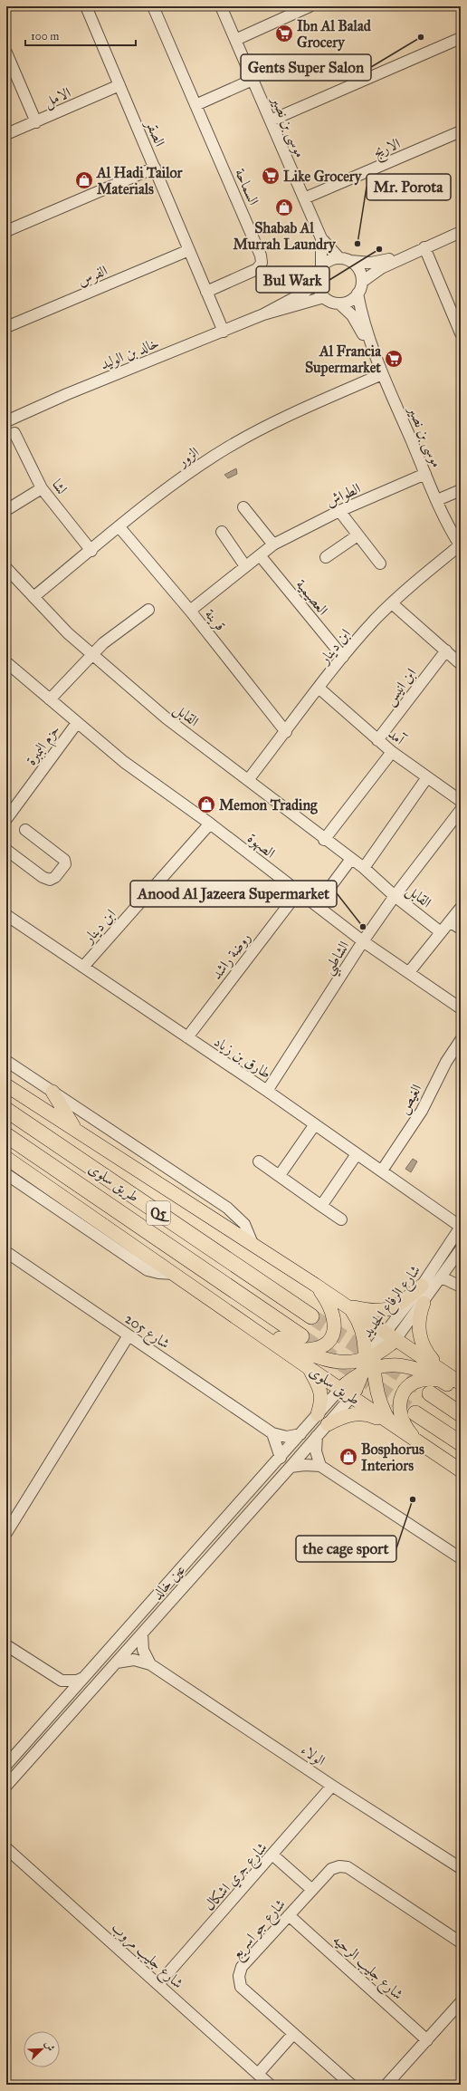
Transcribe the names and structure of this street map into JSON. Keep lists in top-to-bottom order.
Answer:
{
  "streets": {
    "highway": ["طريق سلوى", "Q5"],
    "street": [
      "الامل",
      "موسى بن نصير",
      "الصقر",
      "الاريج",
      "السماحة",
      "الفرس",
      "خالد بن الوليد",
      "الزور",
      "لشا",
      "الطواش",
      "العصيمية",
      "قرينة",
      "ابن دينار",
      "ابن انيس",
      "القابل",
      "آمد",
      "حزم البمبرة",
      "الصهوة",
      "روضة راشد",
      "الشاطبي",
      "طارق بن زياد",
      "الغيص",
      "شارع الرفاع الجديد",
      "شارع 205",
      "عين خالد",
      "الولاء",
      "شارع جري اشكال",
      "شارع جو اسريع",
      "شارع جليب مروب",
      "شارع جليب الرحيه"
    ]
  },
  "crossings": [
    ["الامل", "الصقر"],
    ["موسى بن نصير", "الاريج"],
    ["موسى بن نصير", "خالد بن الوليد"],
    ["موسى بن نصير", "الزور"],
    ["موسى بن نصير", "الطواش"],
    ["موسى بن نصير", "ابن دينار"],
    ["الصقر", "السماحة"],
    ["الصقر", "الفرس"],
    ["الصقر", "خالد بن الوليد"],
    ["الزور", "لشا"],
    ["الزور", "قرينة"],
    ["الزور", "القابل"],
    ["الطواش", "العصيمية"],
    ["الطواش", "قرينة"],
    ["العصيمية", "ابن دينار"],
    ["قرينة", "ابن دينار"],
    ["ابن دينار", "القابل"],
    ["ابن دينار", "آمد"],
    ["ابن دينار", "الصهوة"],
    ["ابن دينار", "طارق بن زياد"],
    ["ابن انيس", "آمد"],
    ["القابل", "الشاطبي"],
    ["حزم البمبرة", "الصهوة"],
    ["الصهوة", "روضة راشد"],
    ["الصهوة", "الشاطبي"],
    ["روضة راشد", "طارق بن زياد"],
    ["الشاطبي", "طارق بن زياد"],
    ["طارق بن زياد", "الغيص"],
    ["طارق بن زياد", "شارع الرفاع الجديد"],
    ["طريق سلوى", "شارع الرفاع الجديد"],
    ["طريق سلوى", "عين خالد"],
    ["شارع 205", "عين خالد"],
    ["عين خالد", "الولاء"],
    ["الولاء", "شارع جري اشكال"],
    ["شارع جري اشكال", "شارع جليب مروب"],
    ["شارع جو اسريع", "شارع جليب الرحيه"]
  ],
  "places": {
    "supermarket": ["Ibn Al Balad Grocery", "Like Grocery", "Al Francia Supermarket"],
    "other": [
      "Gents Super Salon",
      "Mr. Porota",
      "Bul Wark",
      "Anood Al Jazeera Supermarket",
      "the cage sport"
    ],
    "shop": [
      "Al Hadi Tailor Materials",
      "Shabab Al Murrah Laundry",
      "Memon Trading",
      "Bosphorus Interiors"
    ]
  },
  "scale_bar": "100 m",
  "north": "top right"
}
